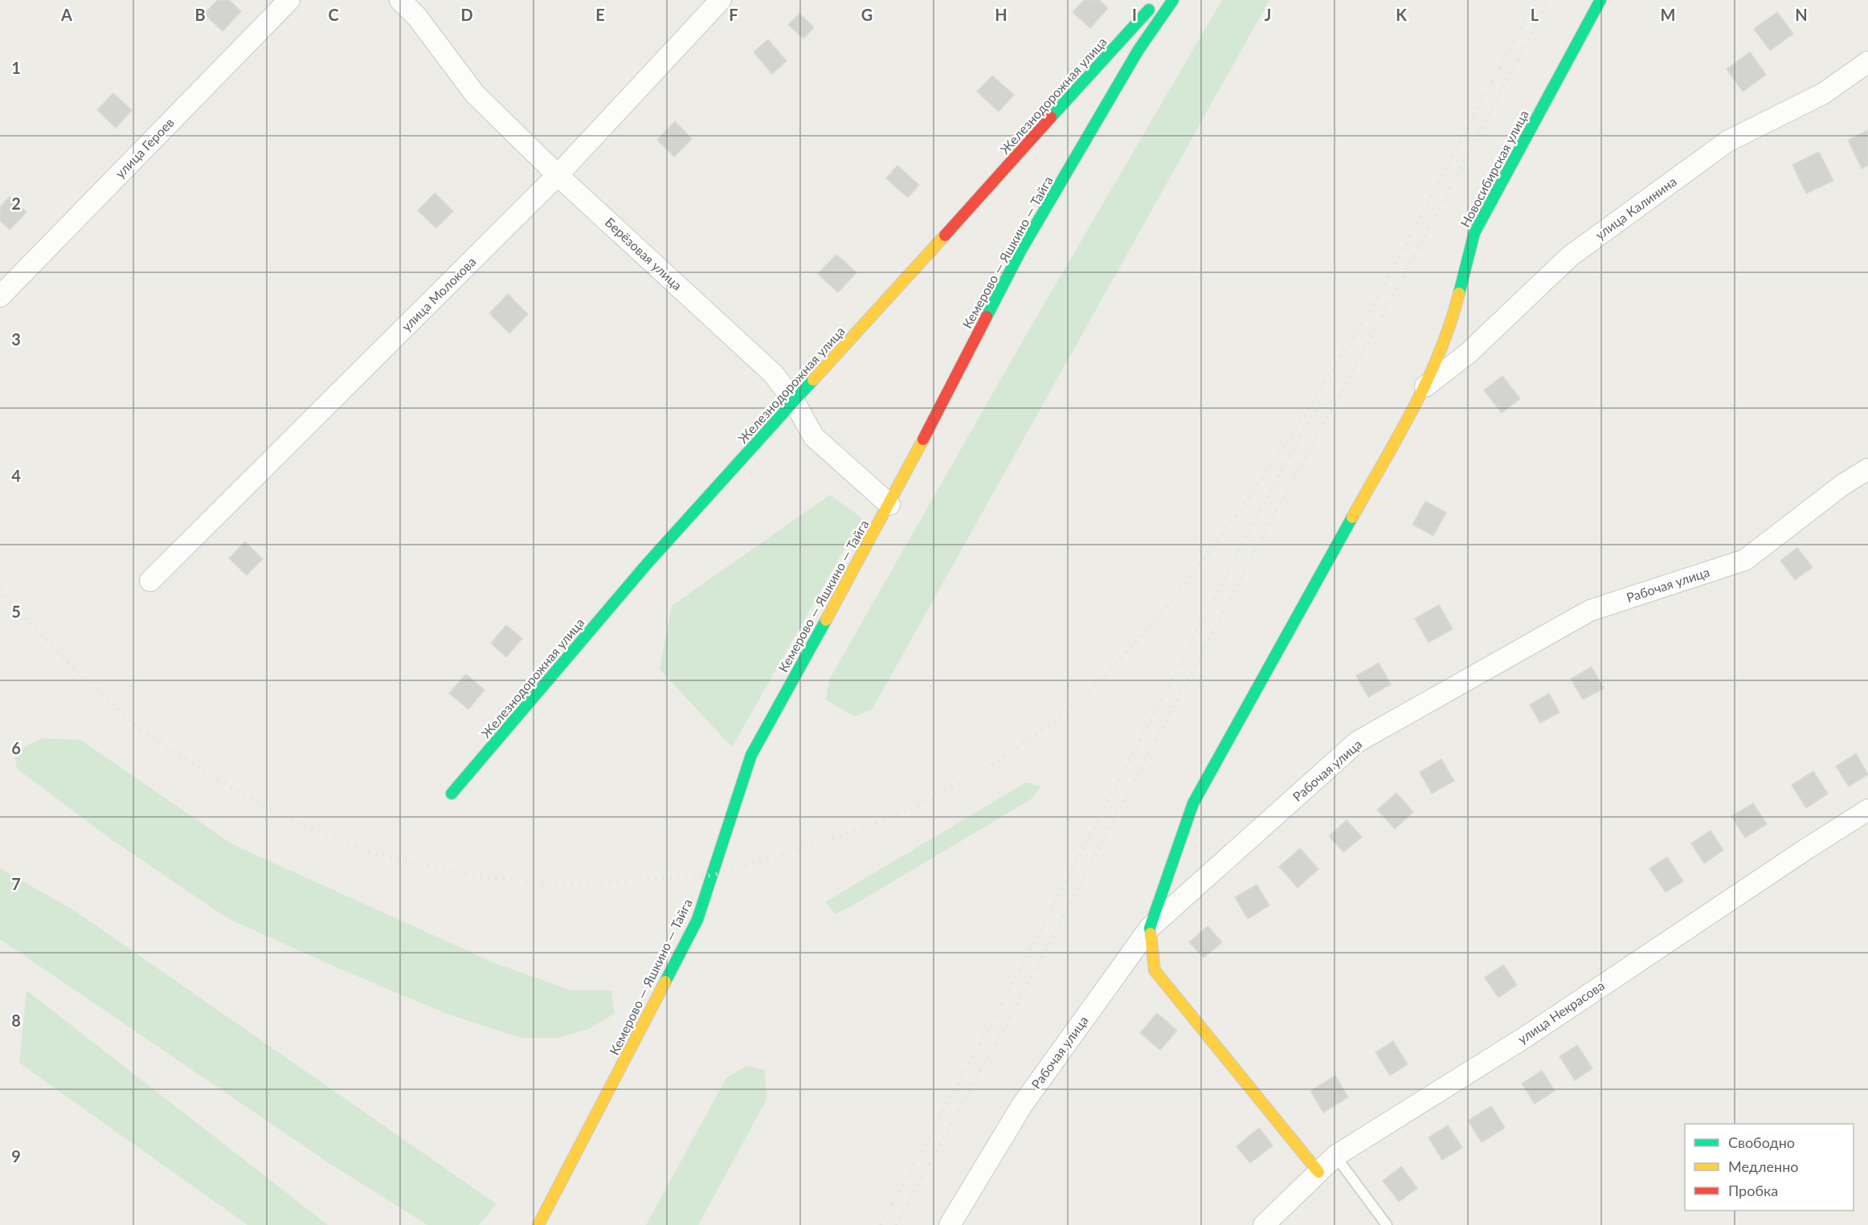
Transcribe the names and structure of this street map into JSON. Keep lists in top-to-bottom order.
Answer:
{
  "streets": {
    "street": [
      "Железнодорожная улица",
      "улица Героев",
      "Новосибирская улица",
      "улица Калинина",
      "Кемерово — Яшкино — Тайга",
      "Берёзовая улица",
      "улица Молокова",
      "Рабочая улица",
      "улица Некрасова"
    ]
  },
  "crossings": [
    ["Железнодорожная улица", "Берёзовая улица"],
    ["Новосибирская улица", "улица Калинина"],
    ["Новосибирская улица", "Рабочая улица"],
    ["Кемерово — Яшкино — Тайга", "Берёзовая улица"],
    ["Берёзовая улица", "улица Молокова"]
  ],
  "legend": ["Свободно", "Медленно", "Пробка"],
  "grid": {
    "columns": [
      "A",
      "B",
      "C",
      "D",
      "E",
      "F",
      "G",
      "H",
      "I",
      "J",
      "K",
      "L",
      "M",
      "N"
    ],
    "rows": [
      "1",
      "2",
      "3",
      "4",
      "5",
      "6",
      "7",
      "8",
      "9"
    ]
  }
}
